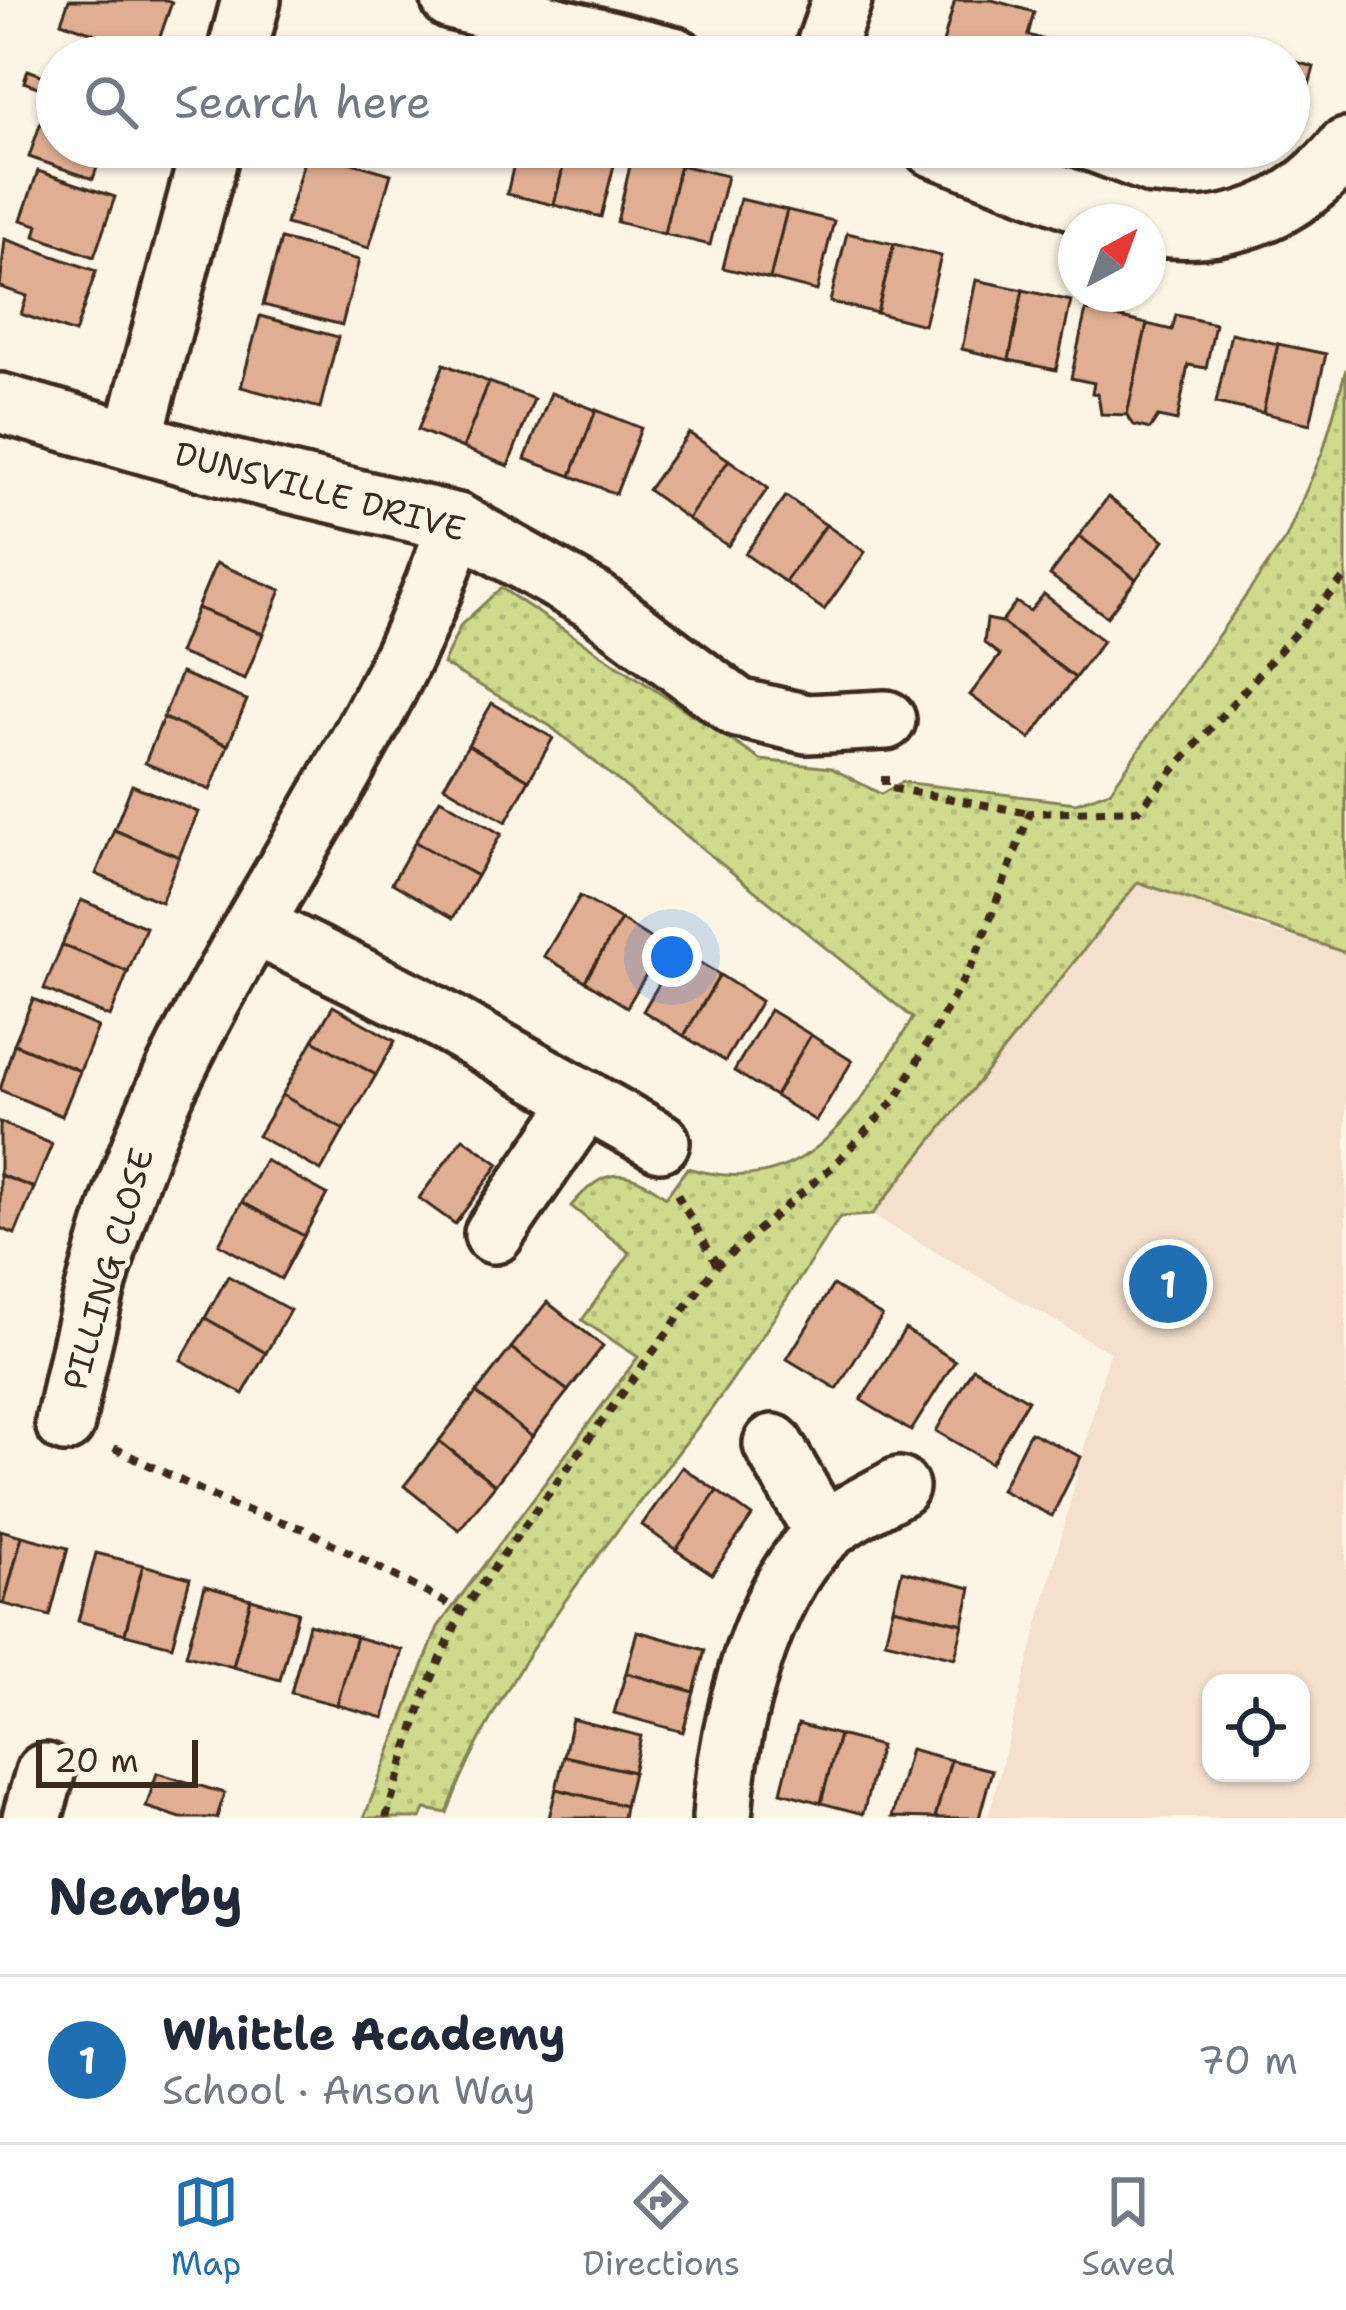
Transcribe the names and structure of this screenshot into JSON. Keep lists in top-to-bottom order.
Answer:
{
  "streets": {
    "street": ["DUNSVILLE DRIVE", "PILLING CLOSE"]
  },
  "crossings": [
    ["DUNSVILLE DRIVE", "PILLING CLOSE"]
  ],
  "scale_bar": "20 m",
  "north": "top right",
  "page": {
    "search": "Search here",
    "pins": "1",
    "scale": "20 m",
    "heading": "Nearby",
    "list": [
      {
        "mark": "1",
        "name": "Whittle Academy",
        "note": "School · Anson Way",
        "value": "70 m"
      }
    ],
    "nav": ["Map", "Directions", "Saved"]
  }
}
